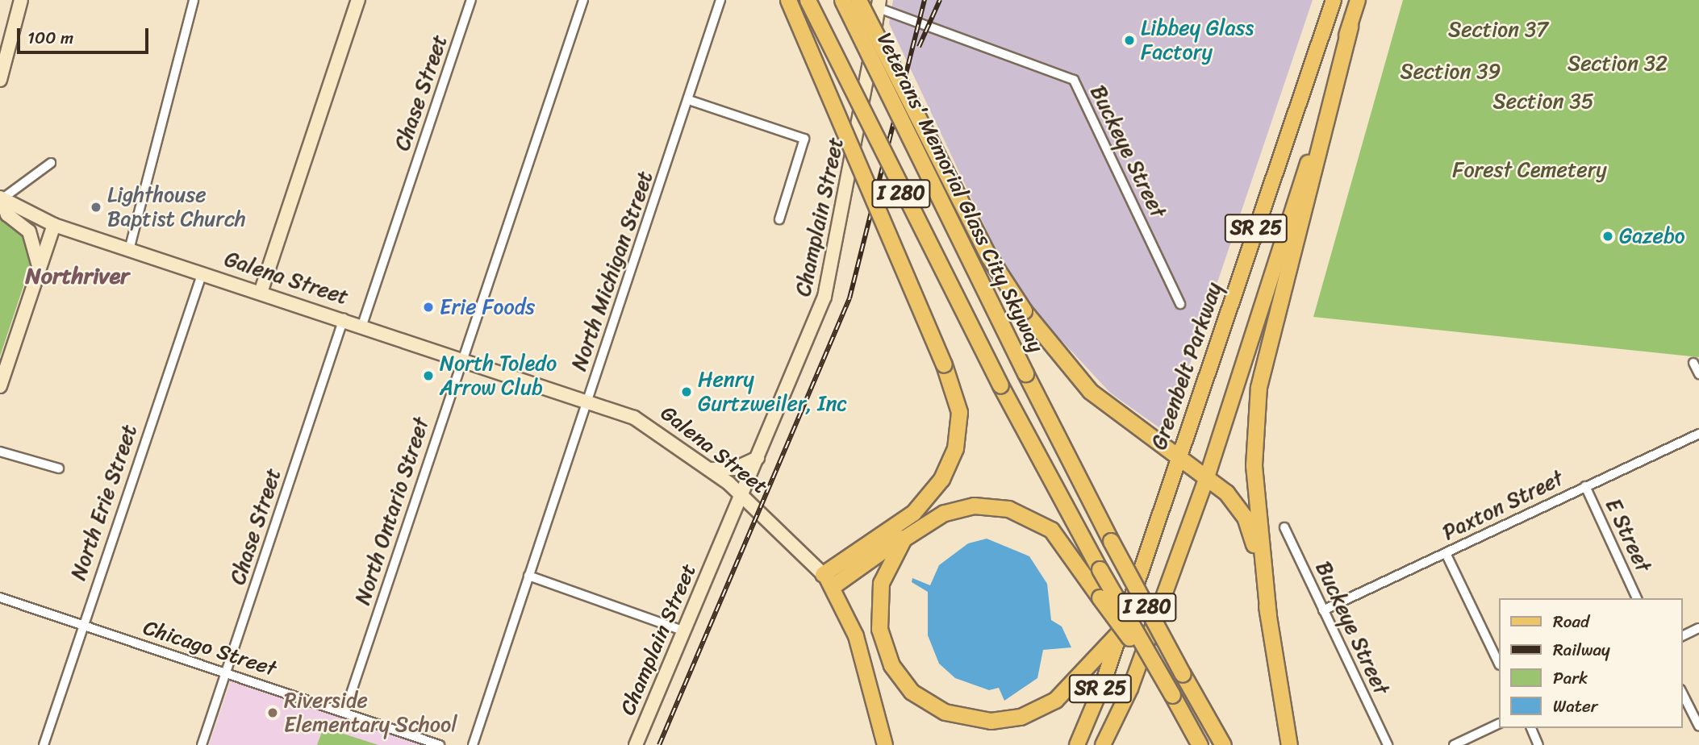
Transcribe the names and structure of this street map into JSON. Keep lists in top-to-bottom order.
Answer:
{
  "streets": {
    "highway": ["Veterans' Memorial Glass City Skyway", "I 280"],
    "main road": [
      "Champlain Street",
      "SR 25",
      "Galena Street",
      "Greenbelt Parkway"
    ],
    "street": [
      "Chase Street",
      "Buckeye Street",
      "North Michigan Street",
      "North Erie Street",
      "Paxton Street",
      "North Ontario Street",
      "E Street",
      "Chicago Street"
    ]
  },
  "crossings": [
    ["Chase Street", "Galena Street"],
    ["Chase Street", "Chicago Street"],
    ["Buckeye Street", "Champlain Street"],
    ["Buckeye Street", "Paxton Street"],
    ["Champlain Street", "North Michigan Street"],
    ["Champlain Street", "Galena Street"],
    ["North Michigan Street", "Galena Street"],
    ["Galena Street", "North Erie Street"],
    ["Galena Street", "North Ontario Street"],
    ["North Erie Street", "Chicago Street"],
    ["Paxton Street", "E Street"],
    ["North Ontario Street", "Chicago Street"]
  ],
  "districts": ["Northriver"],
  "parks": [
    "Section 37",
    "Section 32",
    "Section 39",
    "Section 35",
    "Forest Cemetery"
  ],
  "places": [
    "Libbey Glass Factory",
    "Lighthouse Baptist Church",
    "Gazebo",
    "Erie Foods",
    "North Toledo Arrow Club",
    "Henry Gurtzweiler, Inc",
    "Riverside Elementary School"
  ],
  "legend": [
    "Road",
    "Railway",
    "Park",
    "Water"
  ],
  "scale_bar": "100 m"
}
